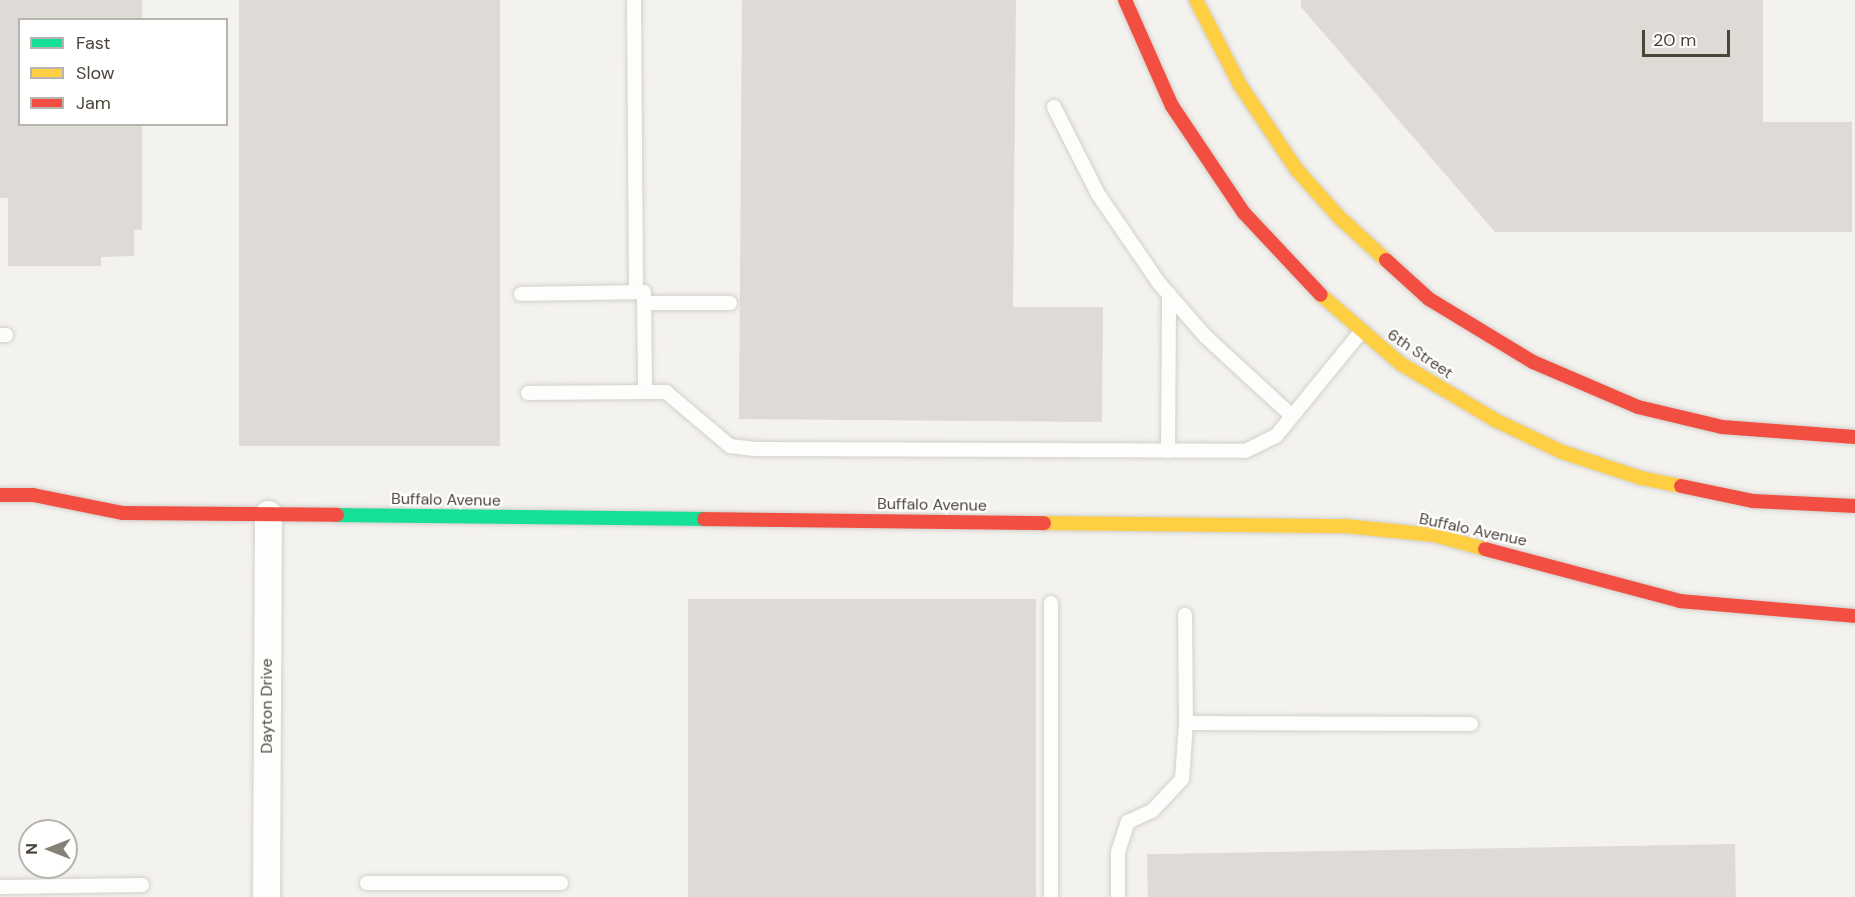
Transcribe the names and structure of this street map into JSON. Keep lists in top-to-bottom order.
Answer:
{
  "streets": {
    "street": ["6th Street", "Buffalo Avenue", "Dayton Drive"]
  },
  "crossings": [
    ["Buffalo Avenue", "Dayton Drive"]
  ],
  "legend": ["Fast", "Slow", "Jam"],
  "scale_bar": "20 m",
  "north": "left"
}
